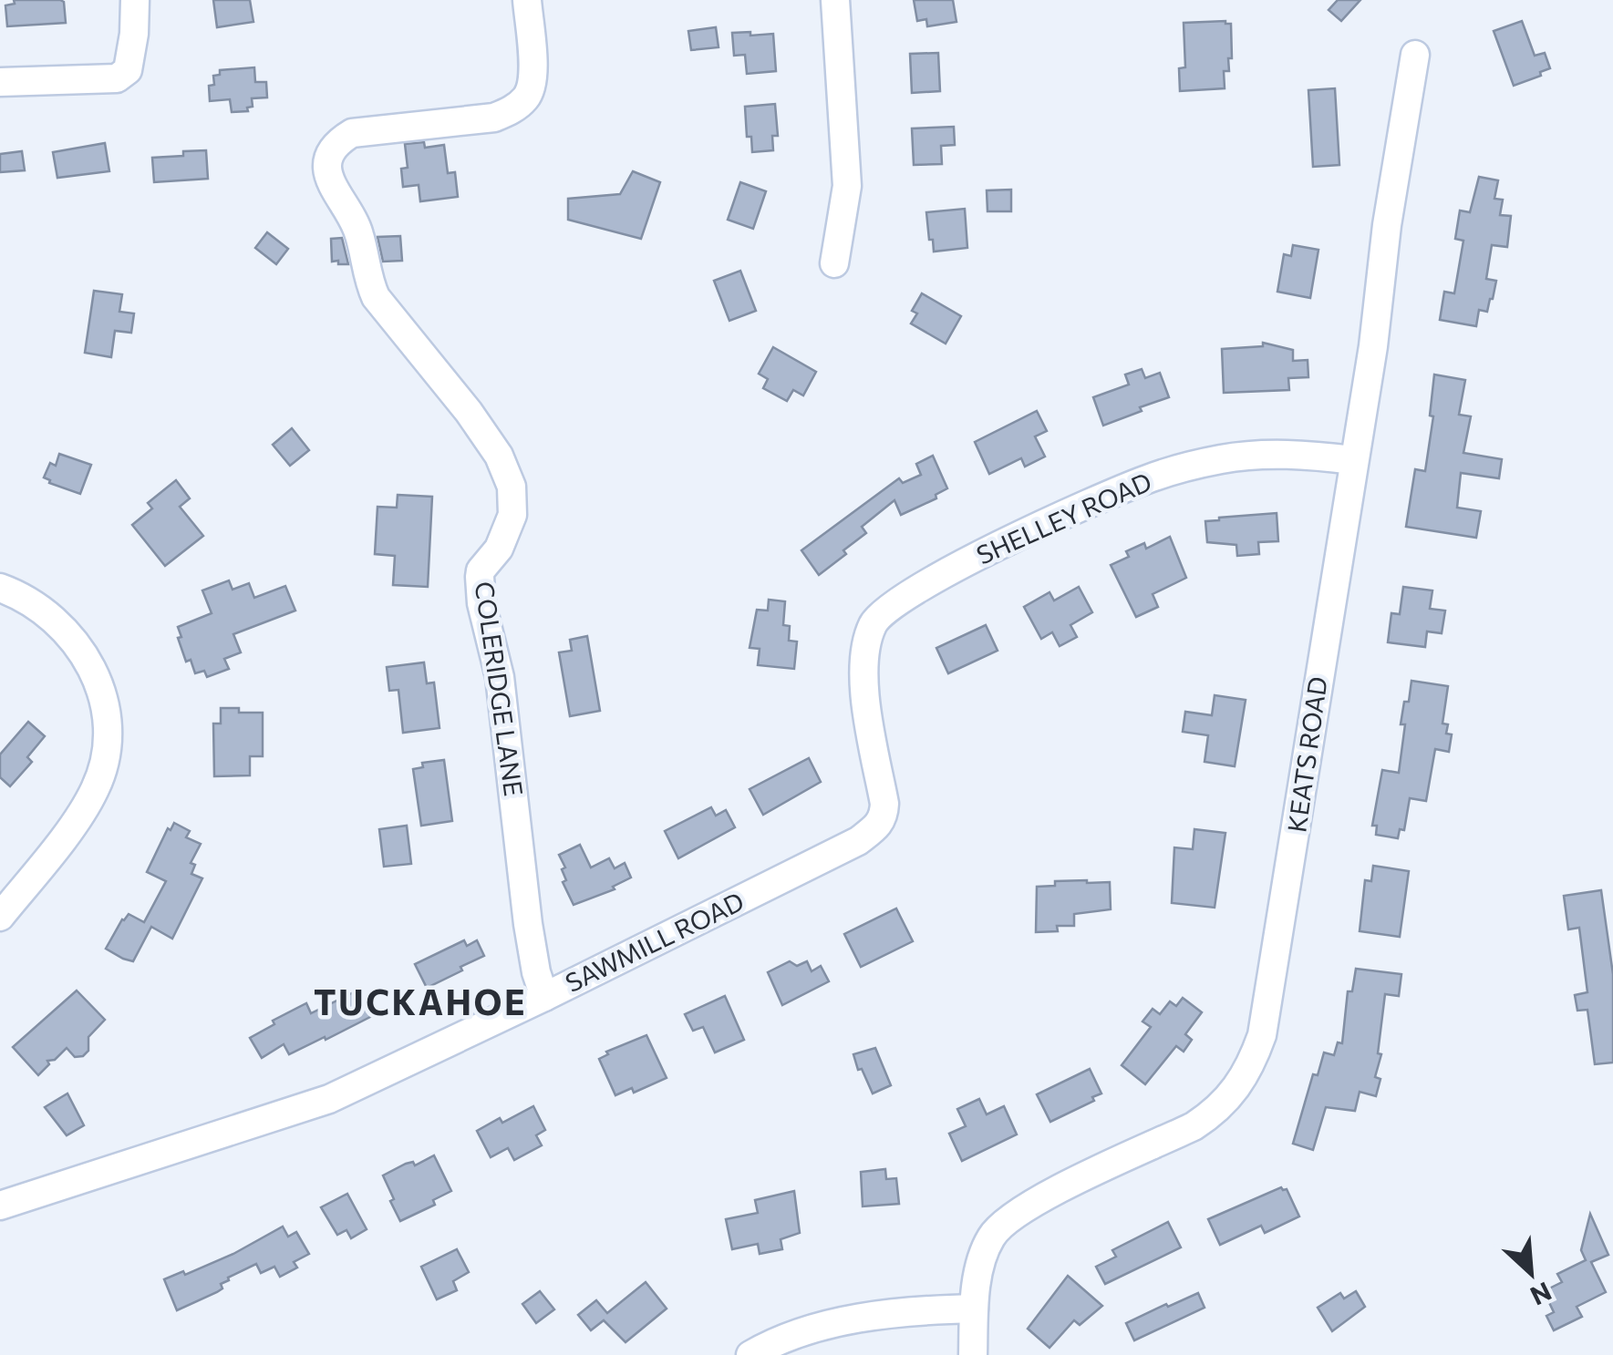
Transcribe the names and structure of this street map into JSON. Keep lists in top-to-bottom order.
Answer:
{
  "streets": {
    "street": [
      "SHELLEY ROAD",
      "COLERIDGE LANE",
      "KEATS ROAD",
      "SAWMILL ROAD"
    ]
  },
  "crossings": [
    ["SHELLEY ROAD", "KEATS ROAD"],
    ["SHELLEY ROAD", "SAWMILL ROAD"],
    ["COLERIDGE LANE", "SAWMILL ROAD"]
  ],
  "districts": ["TUCKAHOE"],
  "north": "bottom right"
}
